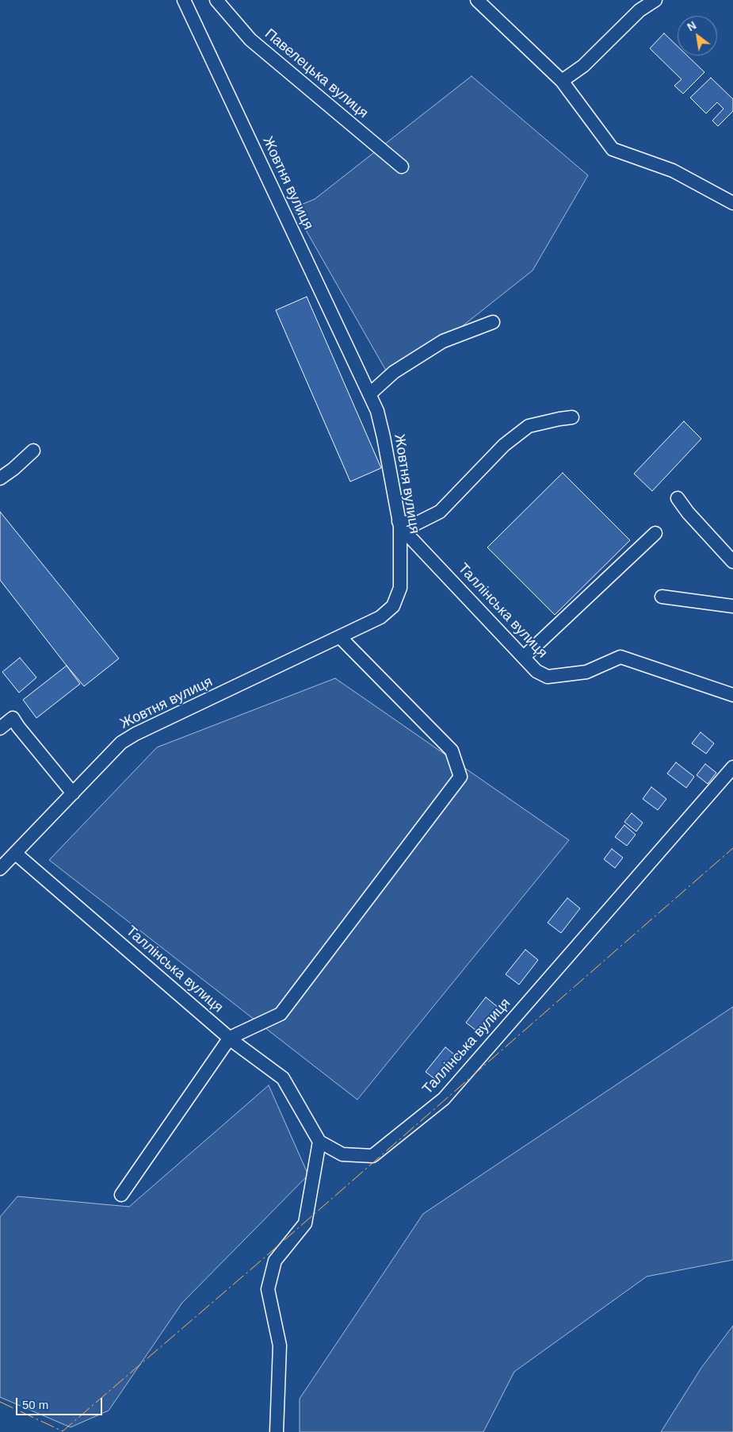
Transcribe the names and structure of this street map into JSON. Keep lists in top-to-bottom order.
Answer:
{
  "streets": {
    "street": ["Павелецька вулиця", "Жовтня вулиця", "Таллінська вулиця"]
  },
  "crossings": [
    ["Жовтня вулиця", "Таллінська вулиця"]
  ],
  "scale_bar": "50 m",
  "north": "top left"
}
